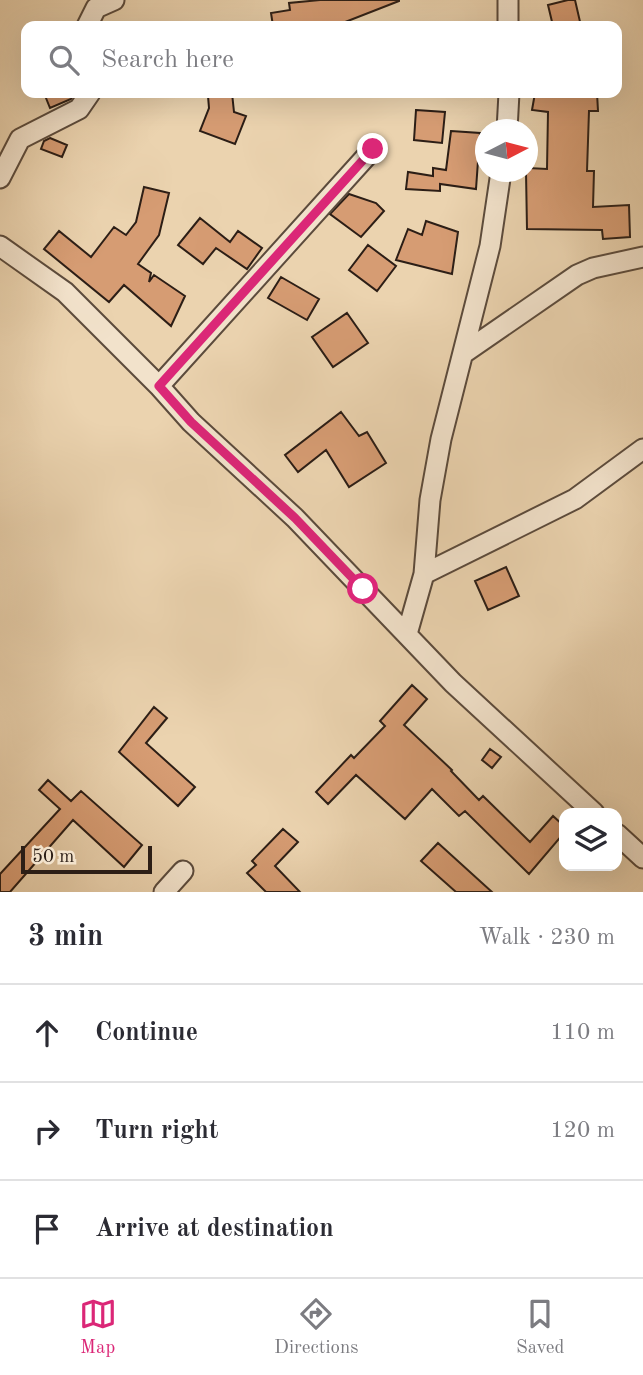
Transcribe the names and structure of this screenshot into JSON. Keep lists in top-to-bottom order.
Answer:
{
  "scale_bar": "50 m",
  "north": "right",
  "page": {
    "search": "Search here",
    "scale": "50 m",
    "heading": ["3 min", "Walk · 230 m"],
    "list": [
      ["Continue", "110 m"],
      ["Turn right", "120 m"],
      "Arrive at destination"
    ],
    "nav": ["Map", "Directions", "Saved"]
  }
}
